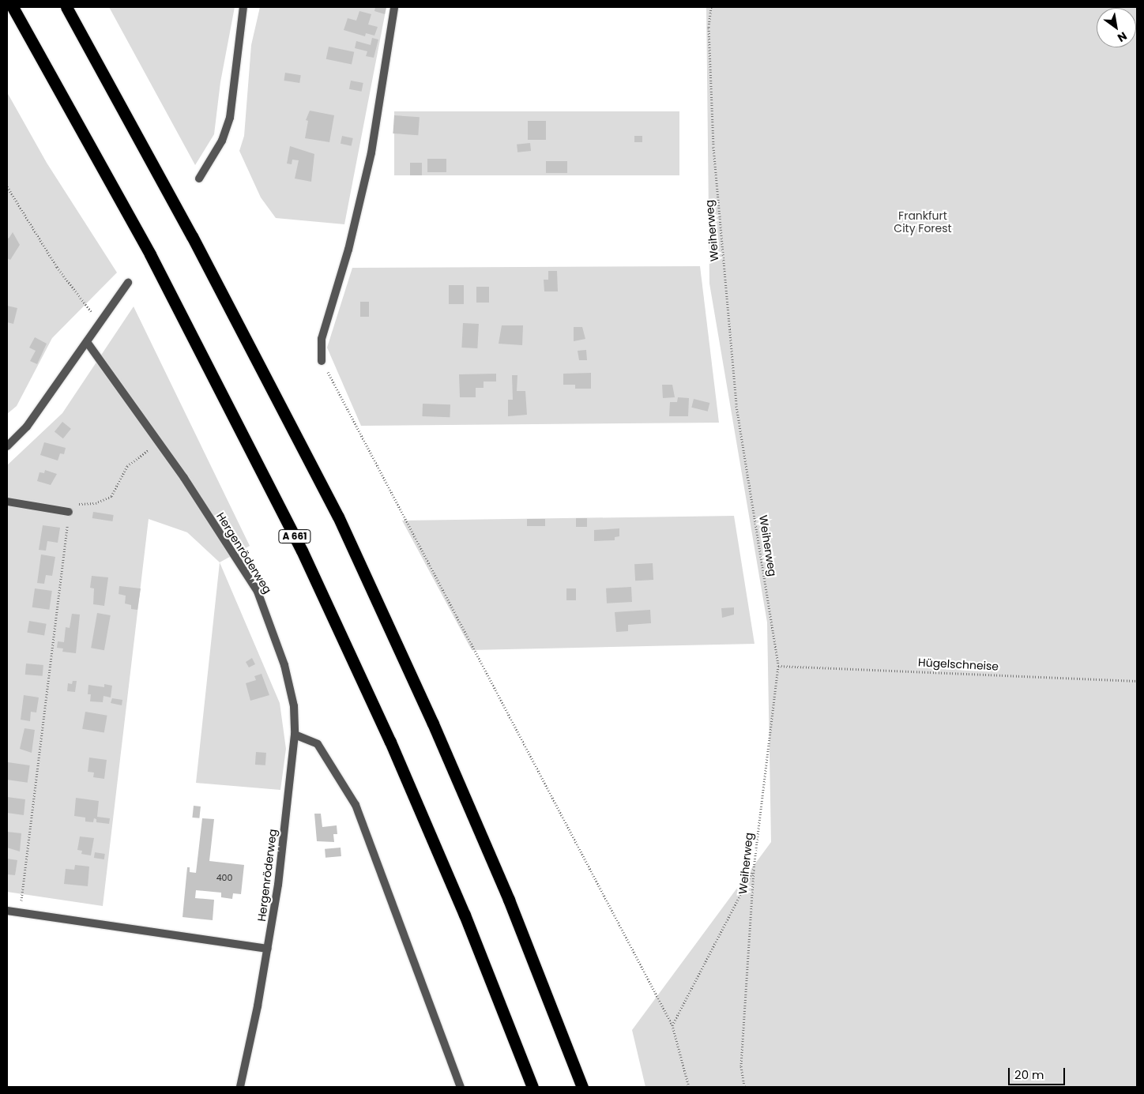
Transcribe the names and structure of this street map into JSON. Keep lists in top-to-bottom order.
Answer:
{
  "streets": {
    "highway": ["A 661"],
    "street": ["Hergenröderweg"],
    "path": ["Weiherweg", "Hügelschneise"]
  },
  "crossings": [
    ["Weiherweg", "Hügelschneise"]
  ],
  "parks": ["Frankfurt City Forest"],
  "house_numbers": ["400"],
  "scale_bar": "20 m",
  "north": "bottom right"
}
